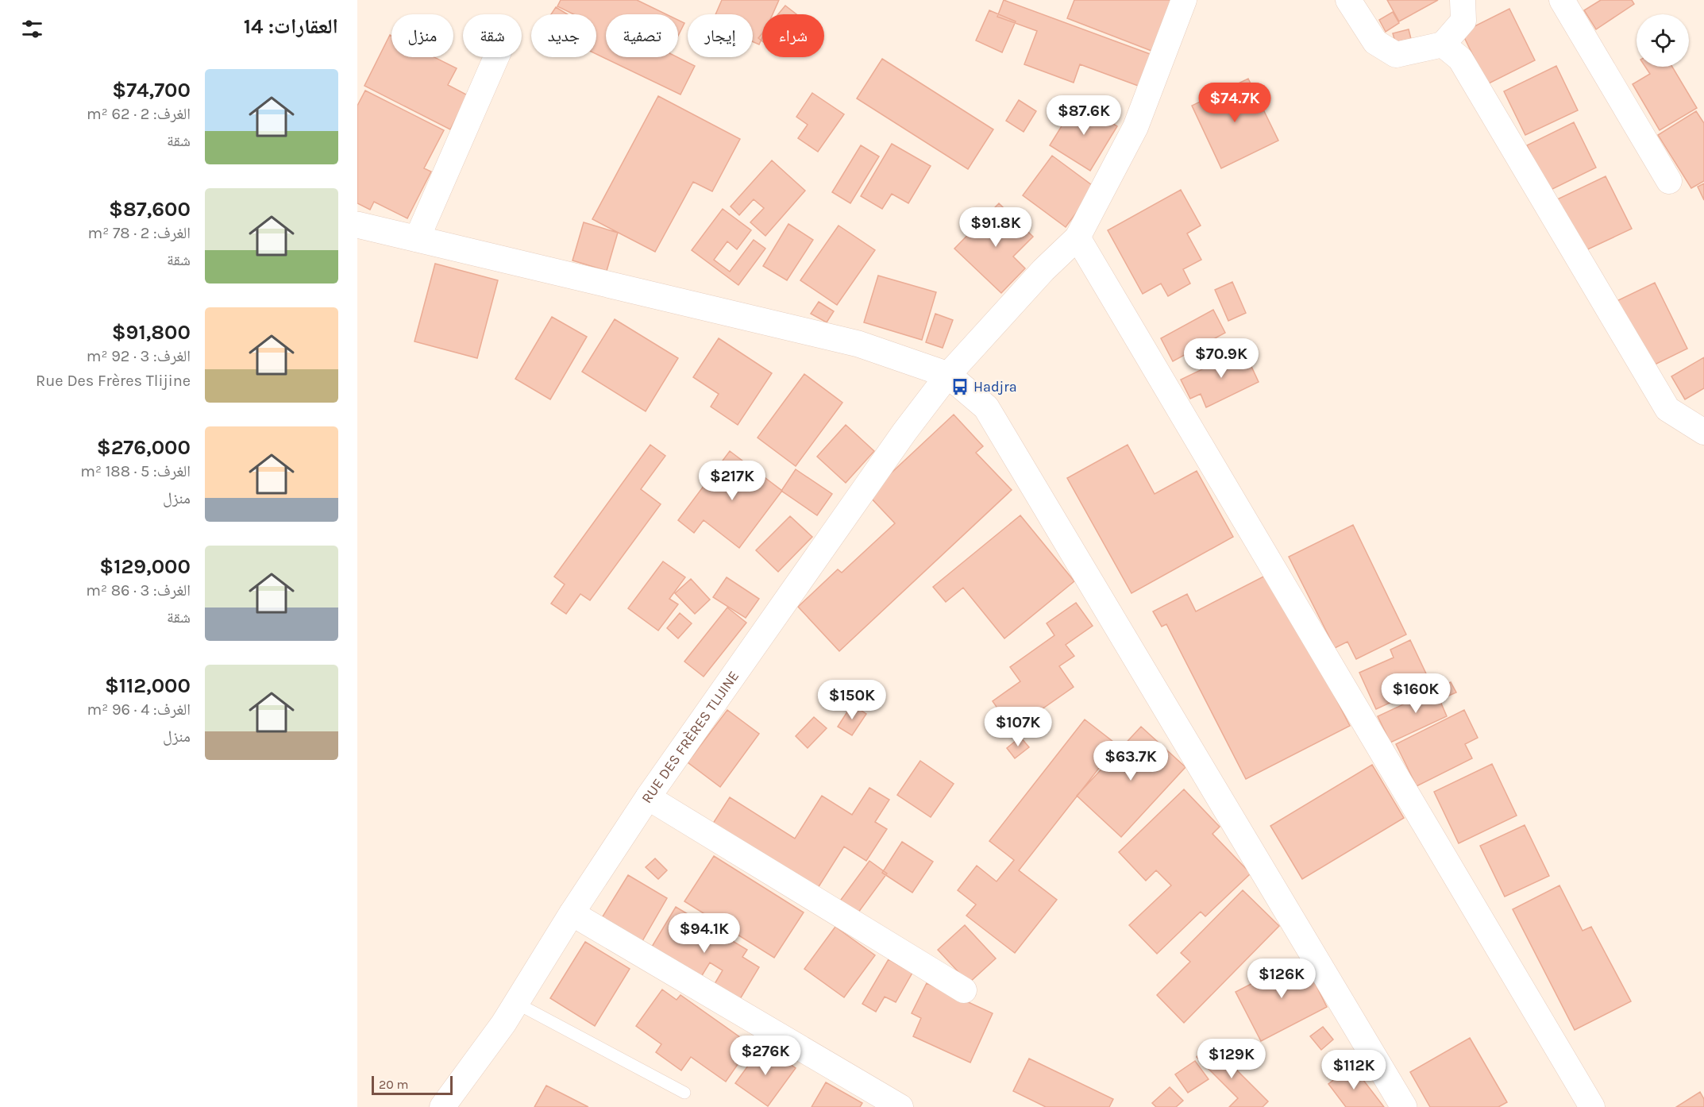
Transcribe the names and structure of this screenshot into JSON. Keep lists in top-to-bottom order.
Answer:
{
  "streets": {
    "street": ["RUE DES FRÈRES TLIJINE"]
  },
  "places": {
    "bus stop": ["Hadjra"]
  },
  "scale_bar": "20 m",
  "page": {
    "heading": "العقارات: 14",
    "chip": [
      "شراء",
      "إيجار",
      "تصفية",
      "جديد",
      "شقة",
      "منزل"
    ],
    "list": [
      {
        "name": "$74,700",
        "note": "الغرف: 2 · 62 m² · شقة"
      },
      {
        "name": "$87,600",
        "note": "الغرف: 2 · 78 m² · شقة"
      },
      {
        "name": "$91,800",
        "note": "الغرف: 3 · 92 m² · Rue Des Frères Tlijine"
      },
      {
        "name": "$276,000",
        "note": "الغرف: 5 · 188 m² · منزل"
      },
      {
        "name": "$129,000",
        "note": "الغرف: 3 · 86 m² · شقة"
      },
      {
        "name": "$112,000",
        "note": "الغرف: 4 · 96 m² · منزل"
      }
    ],
    "price": [
      "$74.7K",
      "$87.6K",
      "$91.8K",
      "$70.9K",
      "$217K",
      "$160K",
      "$150K",
      "$107K",
      "$63.7K",
      "$94.1K",
      "$126K",
      "$276K",
      "$129K",
      "$112K"
    ],
    "scale": "20 m"
  }
}
